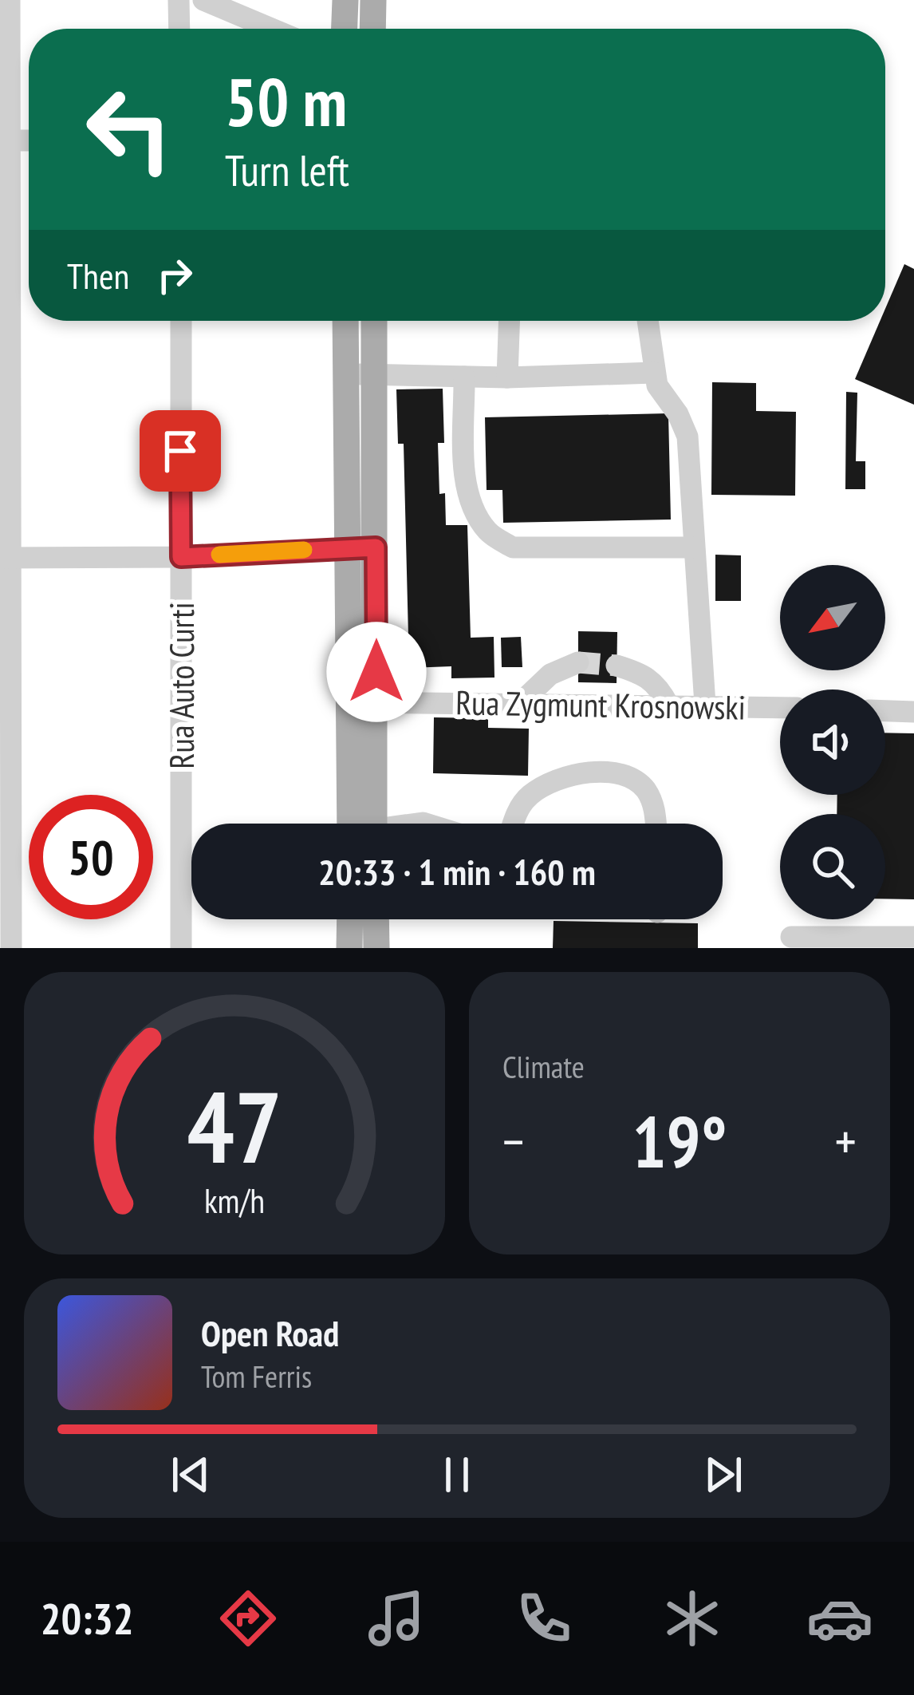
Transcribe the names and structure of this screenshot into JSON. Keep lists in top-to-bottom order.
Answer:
{
  "streets": {
    "street": ["Rua Auto Curti", "Rua Zygmunt Krosnowski"]
  },
  "north": "bottom left",
  "page": {
    "turn": ["50 m", "Turn left"],
    "then": "Then",
    "limit": "50",
    "trip": "20:33 · 1 min · 160 m",
    "tile": "Climate",
    "heat": ["−", "19°", "+"],
    "song": ["Open Road", "Tom Ferris"],
    "tabs": "20:32",
    "gauge": ["47", "km/h"]
  }
}
